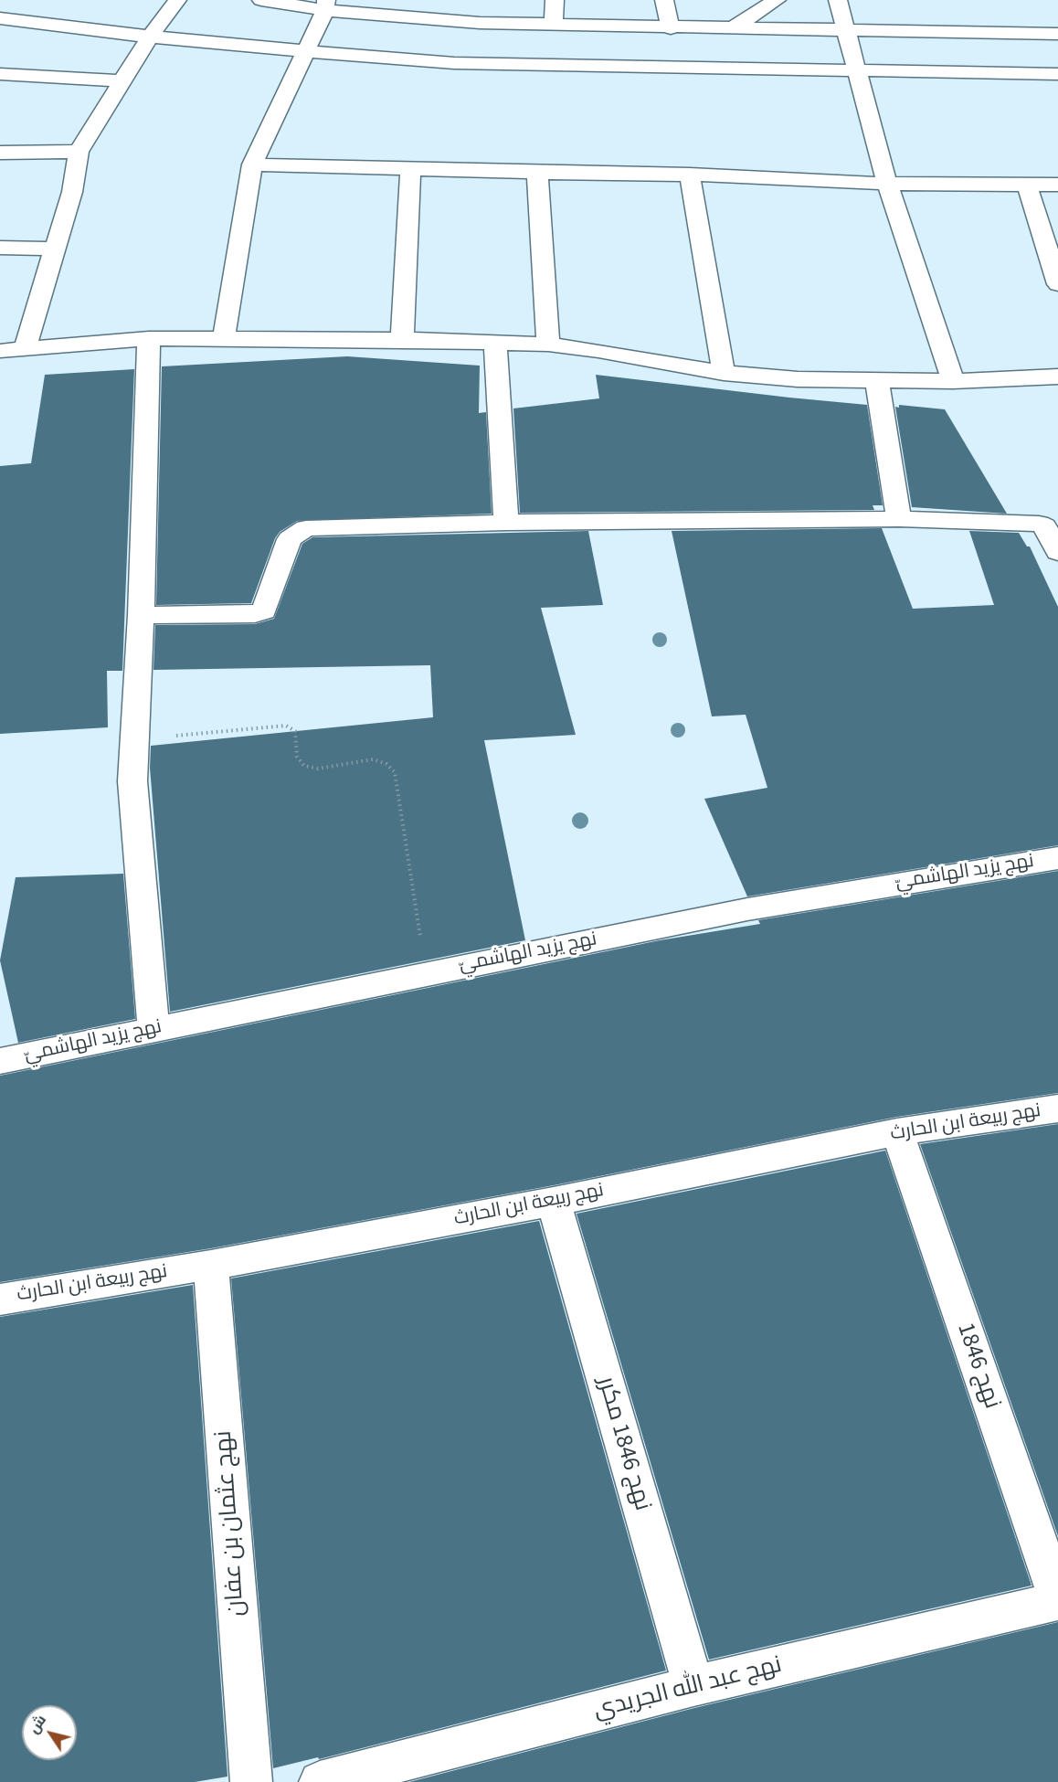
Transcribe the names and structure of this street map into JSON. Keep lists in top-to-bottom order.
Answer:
{
  "streets": {
    "street": [
      "نهج يزيد الهاشميّ",
      "نهج ربيعة ابن الحارث",
      "نهج 1846",
      "نهج 1846 مكرر",
      "نهج عثمان بن عفان",
      "نهج عبد الله الجريدي"
    ]
  },
  "crossings": [
    ["نهج ربيعة ابن الحارث", "نهج 1846"],
    ["نهج ربيعة ابن الحارث", "نهج 1846 مكرر"],
    ["نهج ربيعة ابن الحارث", "نهج عثمان بن عفان"],
    ["نهج 1846", "نهج عبد الله الجريدي"],
    ["نهج 1846 مكرر", "نهج عبد الله الجريدي"]
  ],
  "north": "top left"
}
